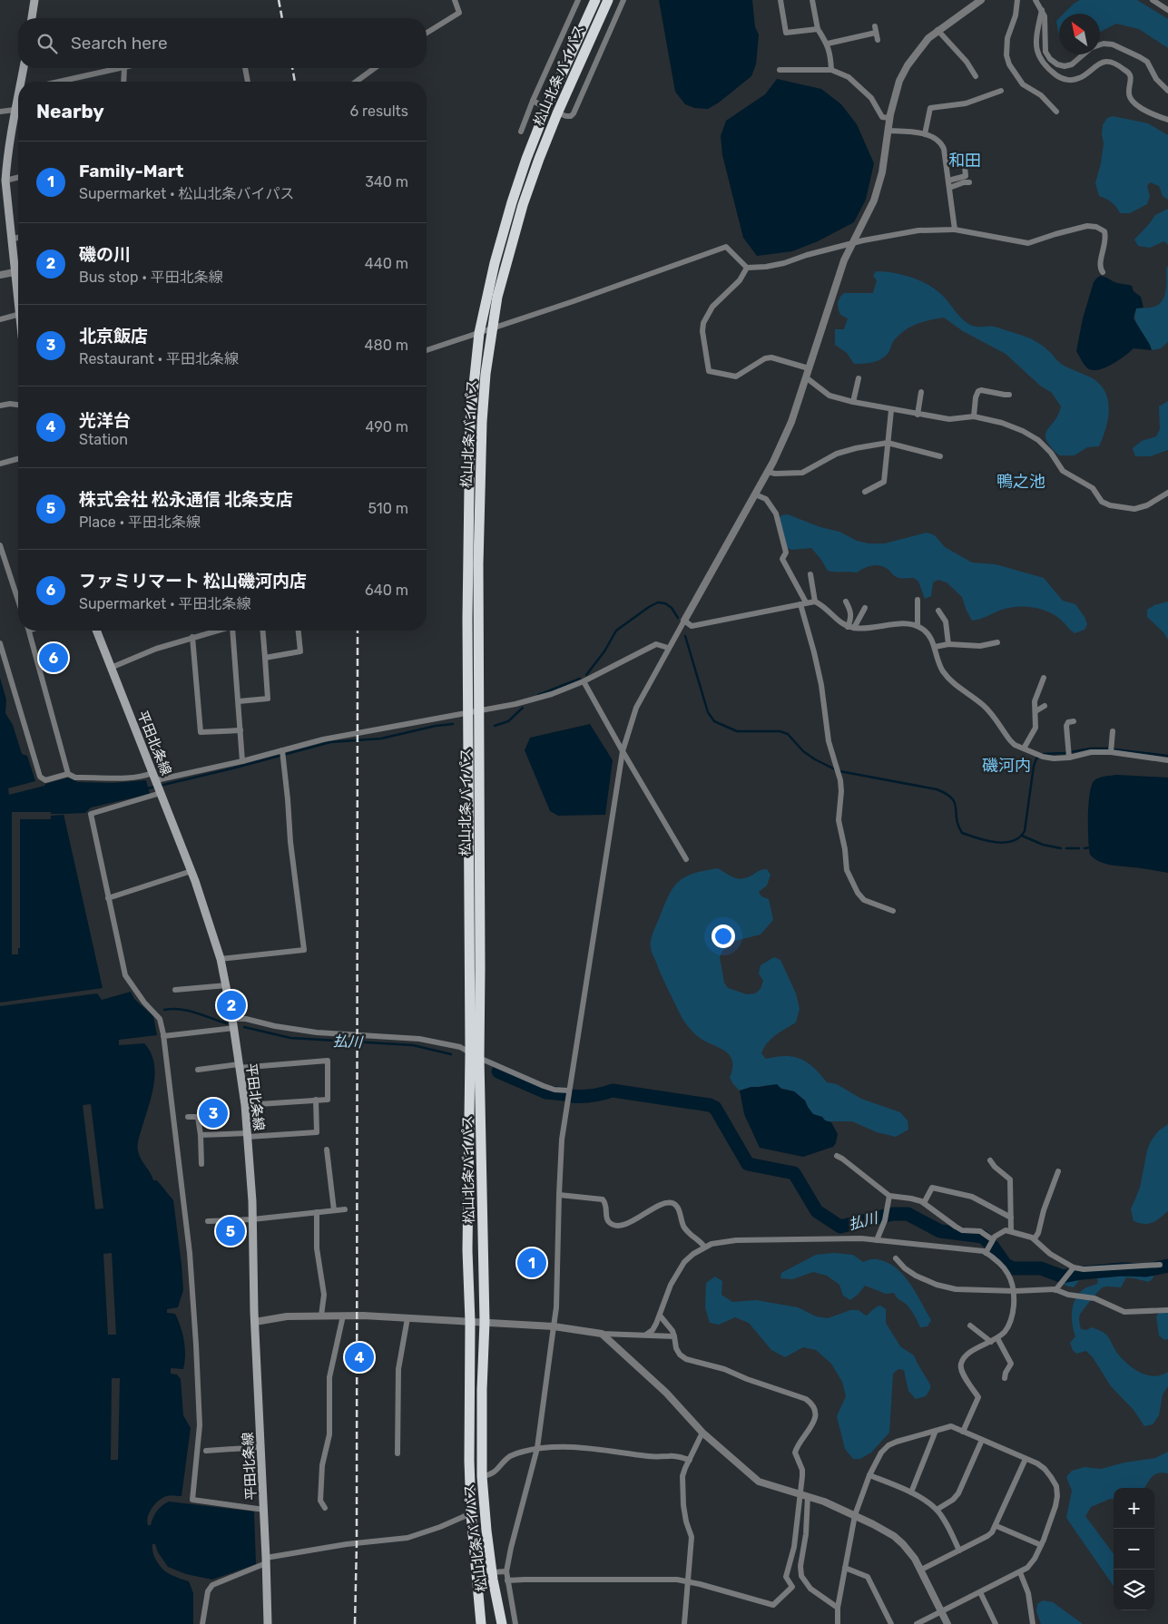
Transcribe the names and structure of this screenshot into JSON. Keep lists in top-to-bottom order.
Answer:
{
  "streets": {
    "highway": ["松山北条バイパス"],
    "main road": ["平田北条線"]
  },
  "districts": ["和田", "鴨之池", "磯河内"],
  "water": ["払川"],
  "north": "top left",
  "page": {
    "search": "Search here",
    "heading": ["Nearby", "6 results"],
    "list": [
      {
        "mark": "1",
        "name": "Family-Mart",
        "note": "Supermarket · 松山北条バイパス",
        "value": "340 m"
      },
      {
        "mark": "2",
        "name": "磯の川",
        "note": "Bus stop · 平田北条線",
        "value": "440 m"
      },
      {
        "mark": "3",
        "name": "北京飯店",
        "note": "Restaurant · 平田北条線",
        "value": "480 m"
      },
      {
        "mark": "4",
        "name": "光洋台",
        "note": "Station",
        "value": "490 m"
      },
      {
        "mark": "5",
        "name": "株式会社 松永通信 北条支店",
        "note": "Place · 平田北条線",
        "value": "510 m"
      },
      {
        "mark": "6",
        "name": "ファミリマート 松山磯河内店",
        "note": "Supermarket · 平田北条線",
        "value": "640 m"
      }
    ],
    "pins": [
      "6",
      "2",
      "3",
      "5",
      "1",
      "4"
    ],
    "map_buttons": ["+", "−"]
  }
}
